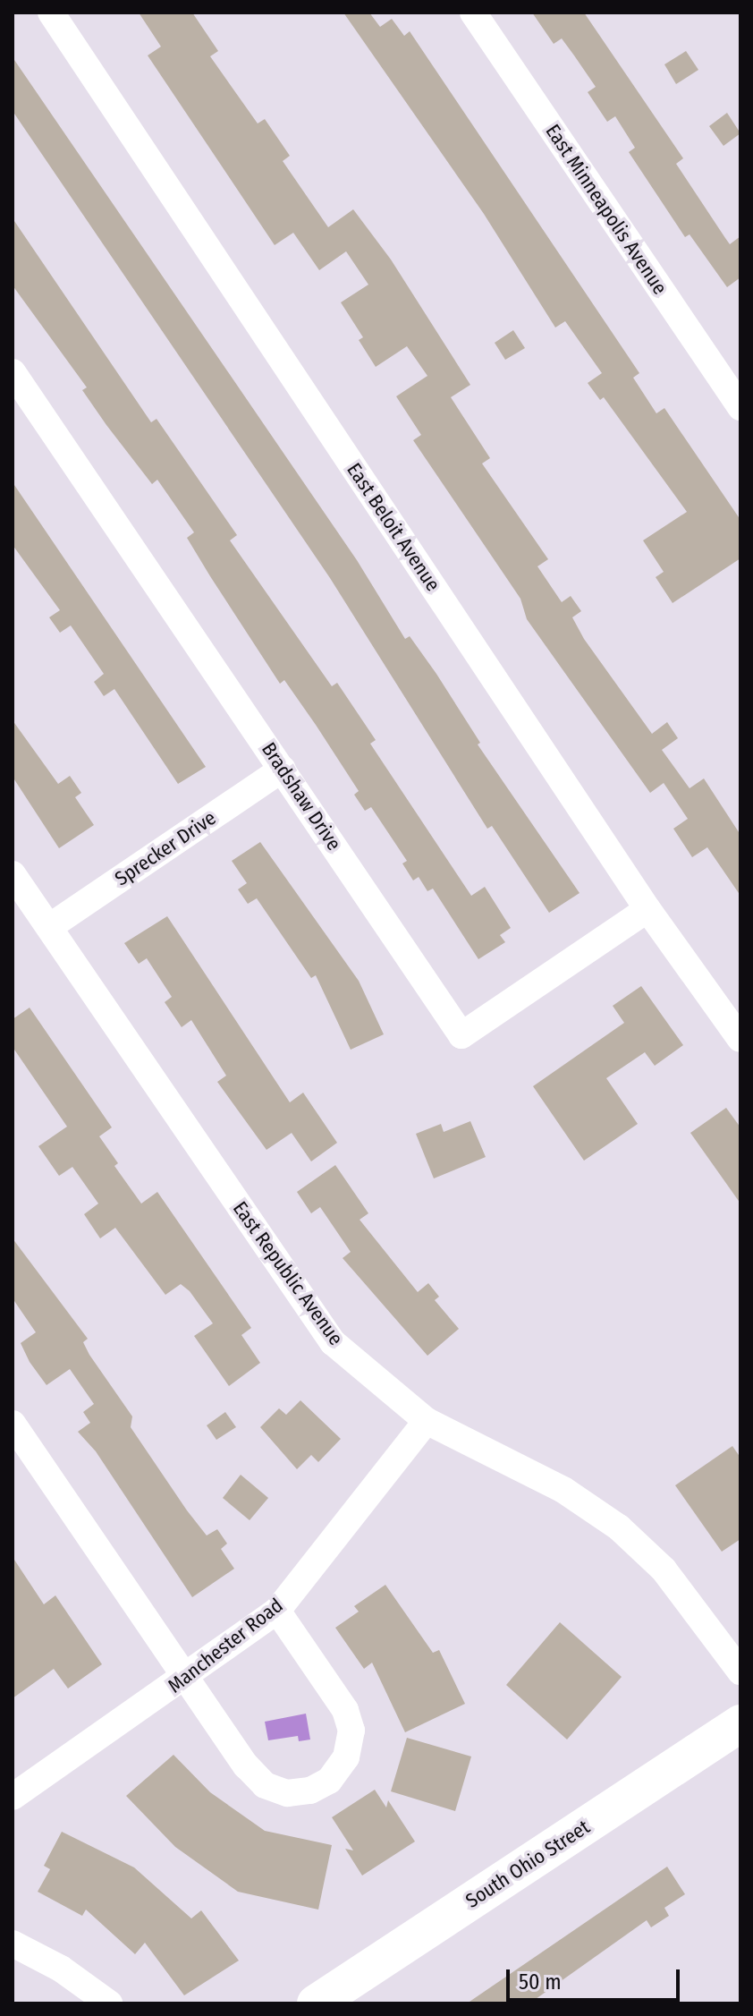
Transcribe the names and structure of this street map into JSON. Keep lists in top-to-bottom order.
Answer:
{
  "streets": {
    "main road": ["South Ohio Street"],
    "street": [
      "East Minneapolis Avenue",
      "East Beloit Avenue",
      "Bradshaw Drive",
      "Sprecker Drive",
      "East Republic Avenue",
      "Manchester Road"
    ]
  },
  "crossings": [
    ["East Beloit Avenue", "Bradshaw Drive"],
    ["Bradshaw Drive", "Sprecker Drive"],
    ["Sprecker Drive", "East Republic Avenue"],
    ["East Republic Avenue", "Manchester Road"]
  ],
  "scale_bar": "50 m"
}
